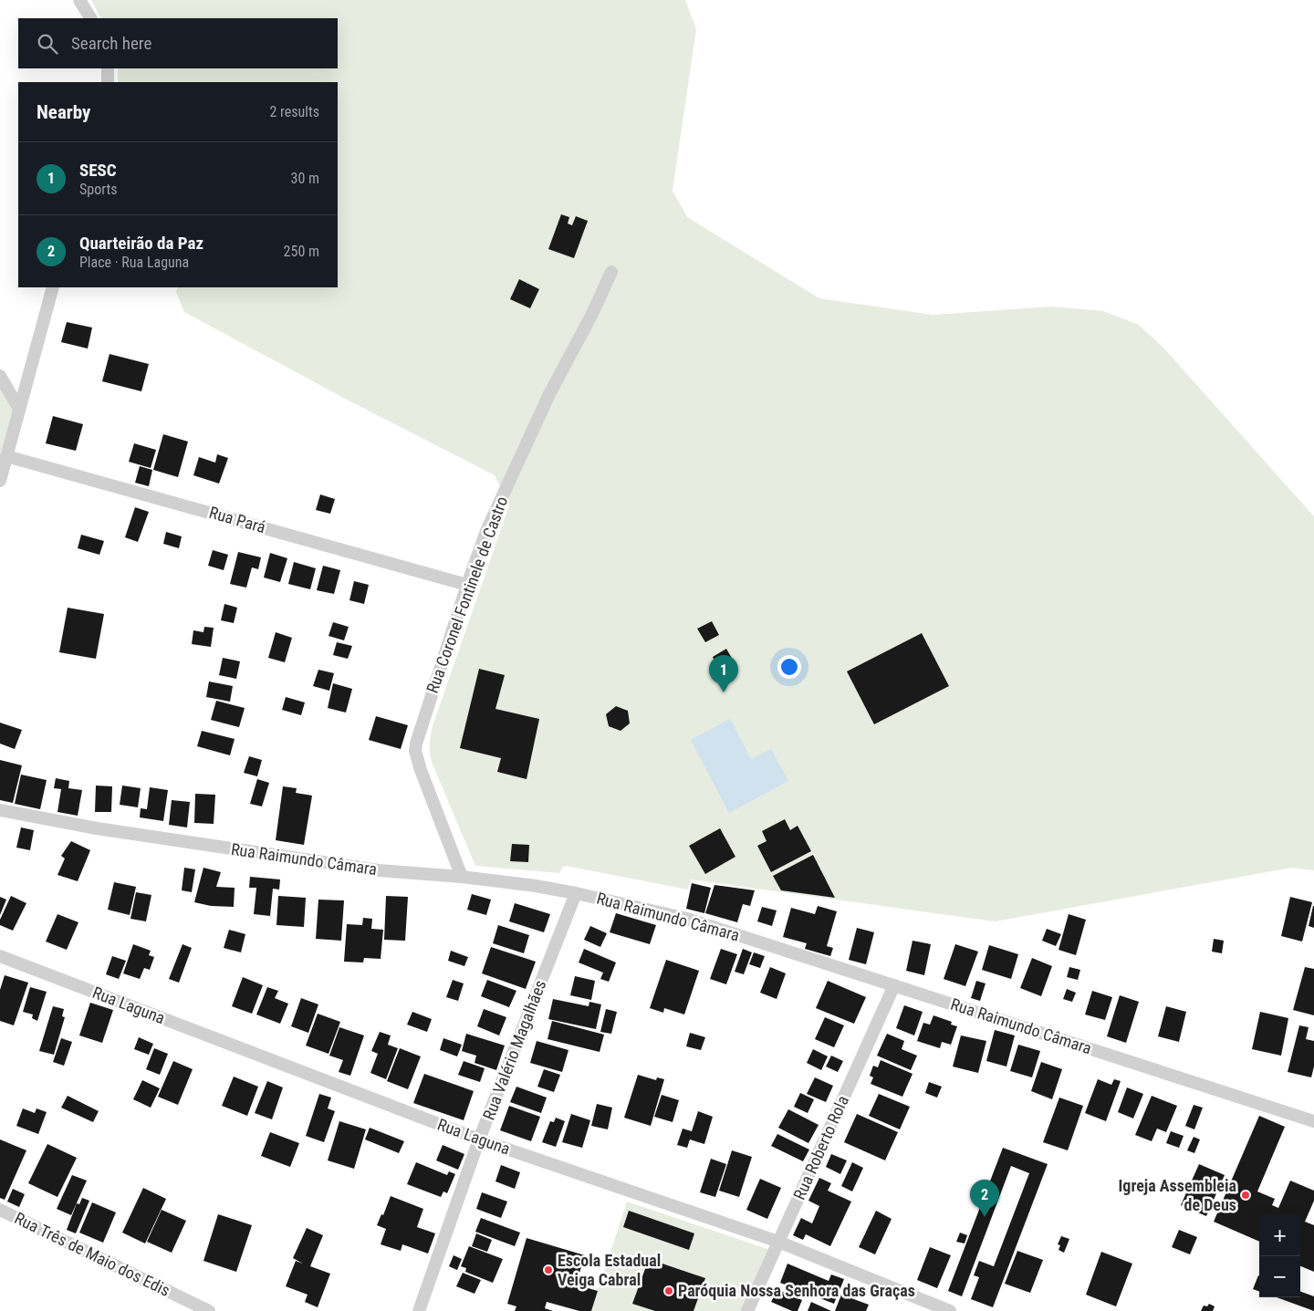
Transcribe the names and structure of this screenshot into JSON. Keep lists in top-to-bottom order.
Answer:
{
  "streets": {
    "street": [
      "Rua Pará",
      "Rua Coronel Fontinele de Castro",
      "Rua Raimundo Câmara",
      "Rua Laguna",
      "Rua Valério Magalhães",
      "Rua Roberto Rola",
      "Rua Três de Maio dos Edis"
    ]
  },
  "crossings": [
    ["Rua Pará", "Rua Coronel Fontinele de Castro"],
    ["Rua Coronel Fontinele de Castro", "Rua Raimundo Câmara"],
    ["Rua Raimundo Câmara", "Rua Valério Magalhães"],
    ["Rua Raimundo Câmara", "Rua Roberto Rola"],
    ["Rua Laguna", "Rua Valério Magalhães"],
    ["Rua Laguna", "Rua Roberto Rola"]
  ],
  "places": ["Igreja Assembleia de Deus", "Escola Estadual Veiga Cabral", "Paróquia Nossa Senhora das Graças"],
  "page": {
    "search": "Search here",
    "heading": ["Nearby", "2 results"],
    "list": [
      {
        "mark": "1",
        "name": "SESC",
        "note": "Sports",
        "value": "30 m"
      },
      {
        "mark": "2",
        "name": "Quarteirão da Paz",
        "note": "Place · Rua Laguna",
        "value": "250 m"
      }
    ],
    "pins": ["1", "2"],
    "map_buttons": ["+", "−"]
  }
}
